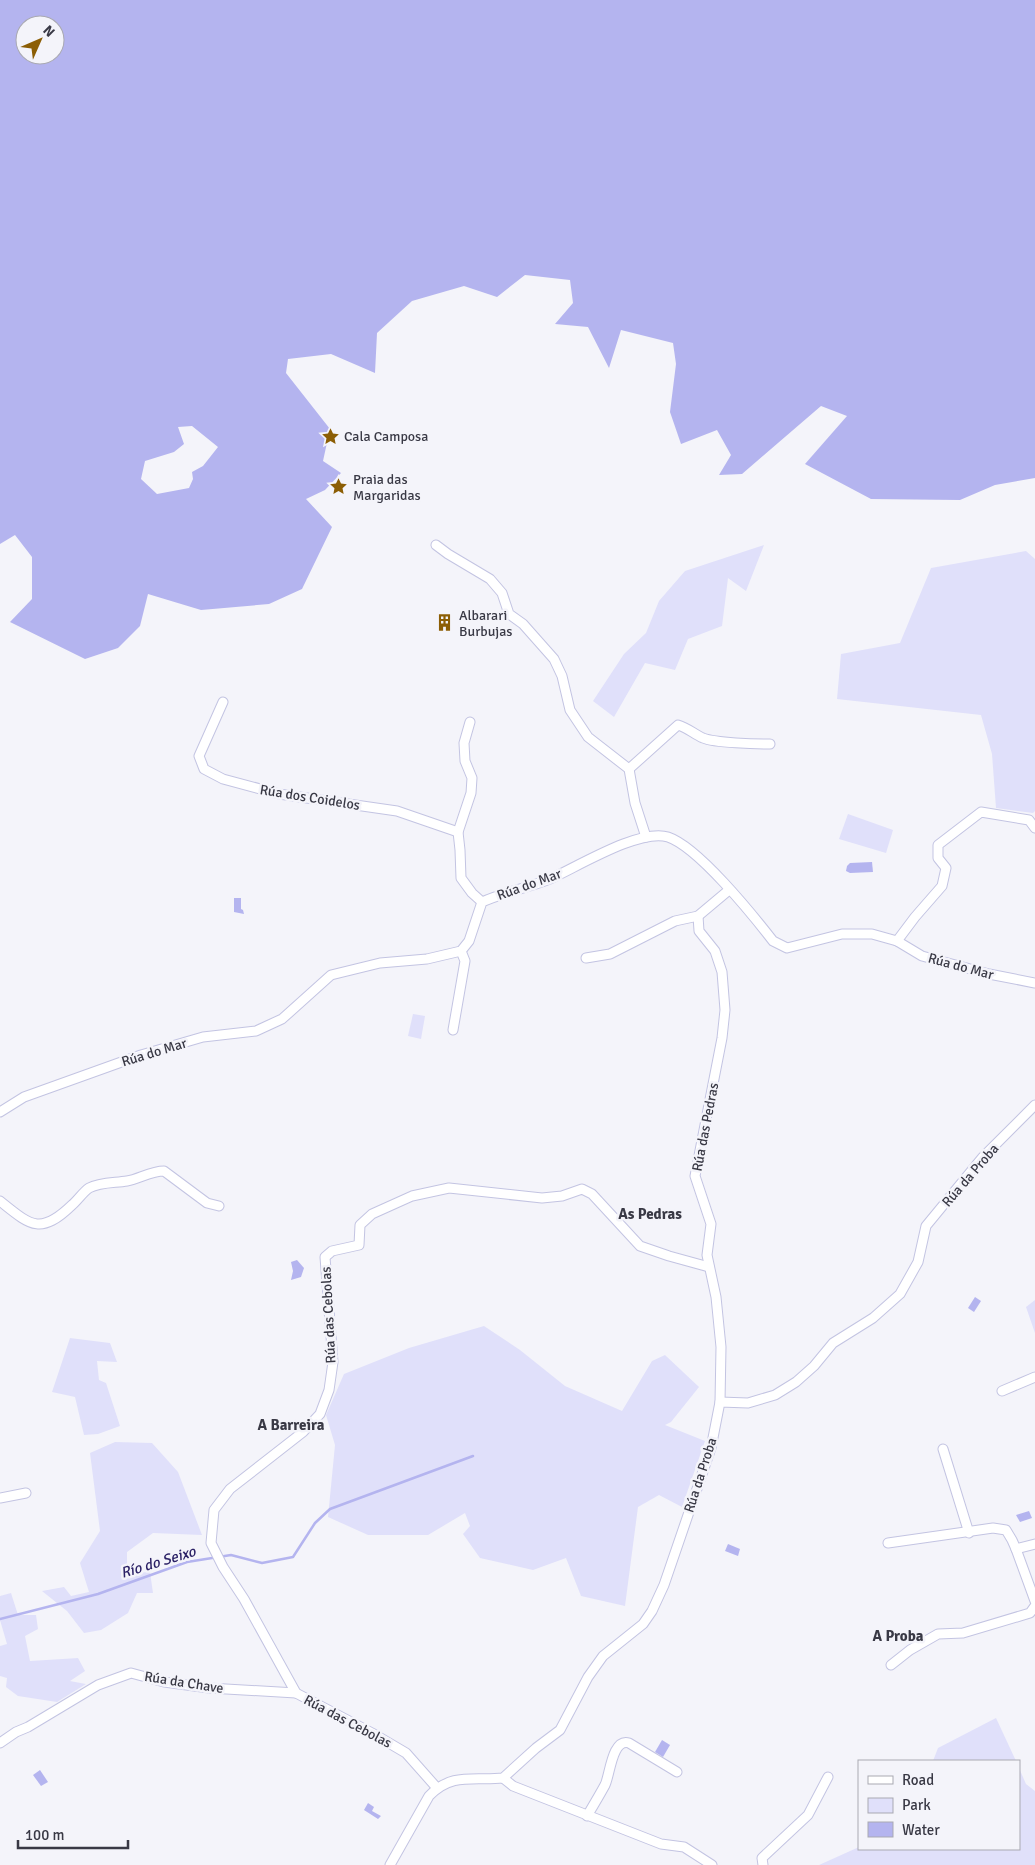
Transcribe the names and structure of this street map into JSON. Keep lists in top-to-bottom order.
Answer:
{
  "streets": {
    "street": [
      "Rúa dos Coidelos",
      "Rúa do Mar",
      "Rúa das Pedras",
      "Rúa da Proba",
      "Rúa das Cebolas",
      "Rúa da Chave"
    ]
  },
  "crossings": [
    ["Rúa das Pedras", "Rúa da Proba"],
    ["Rúa das Pedras", "Rúa das Cebolas"],
    ["Rúa das Cebolas", "Rúa da Chave"]
  ],
  "districts": ["As Pedras", "A Barreira", "A Proba"],
  "water": ["Río do Seixo"],
  "places": {
    "place": ["Cala Camposa", "Praia das Margaridas"],
    "building": ["Albarari Burbujas"]
  },
  "legend": ["Road", "Park", "Water"],
  "scale_bar": "100 m",
  "north": "top right"
}
